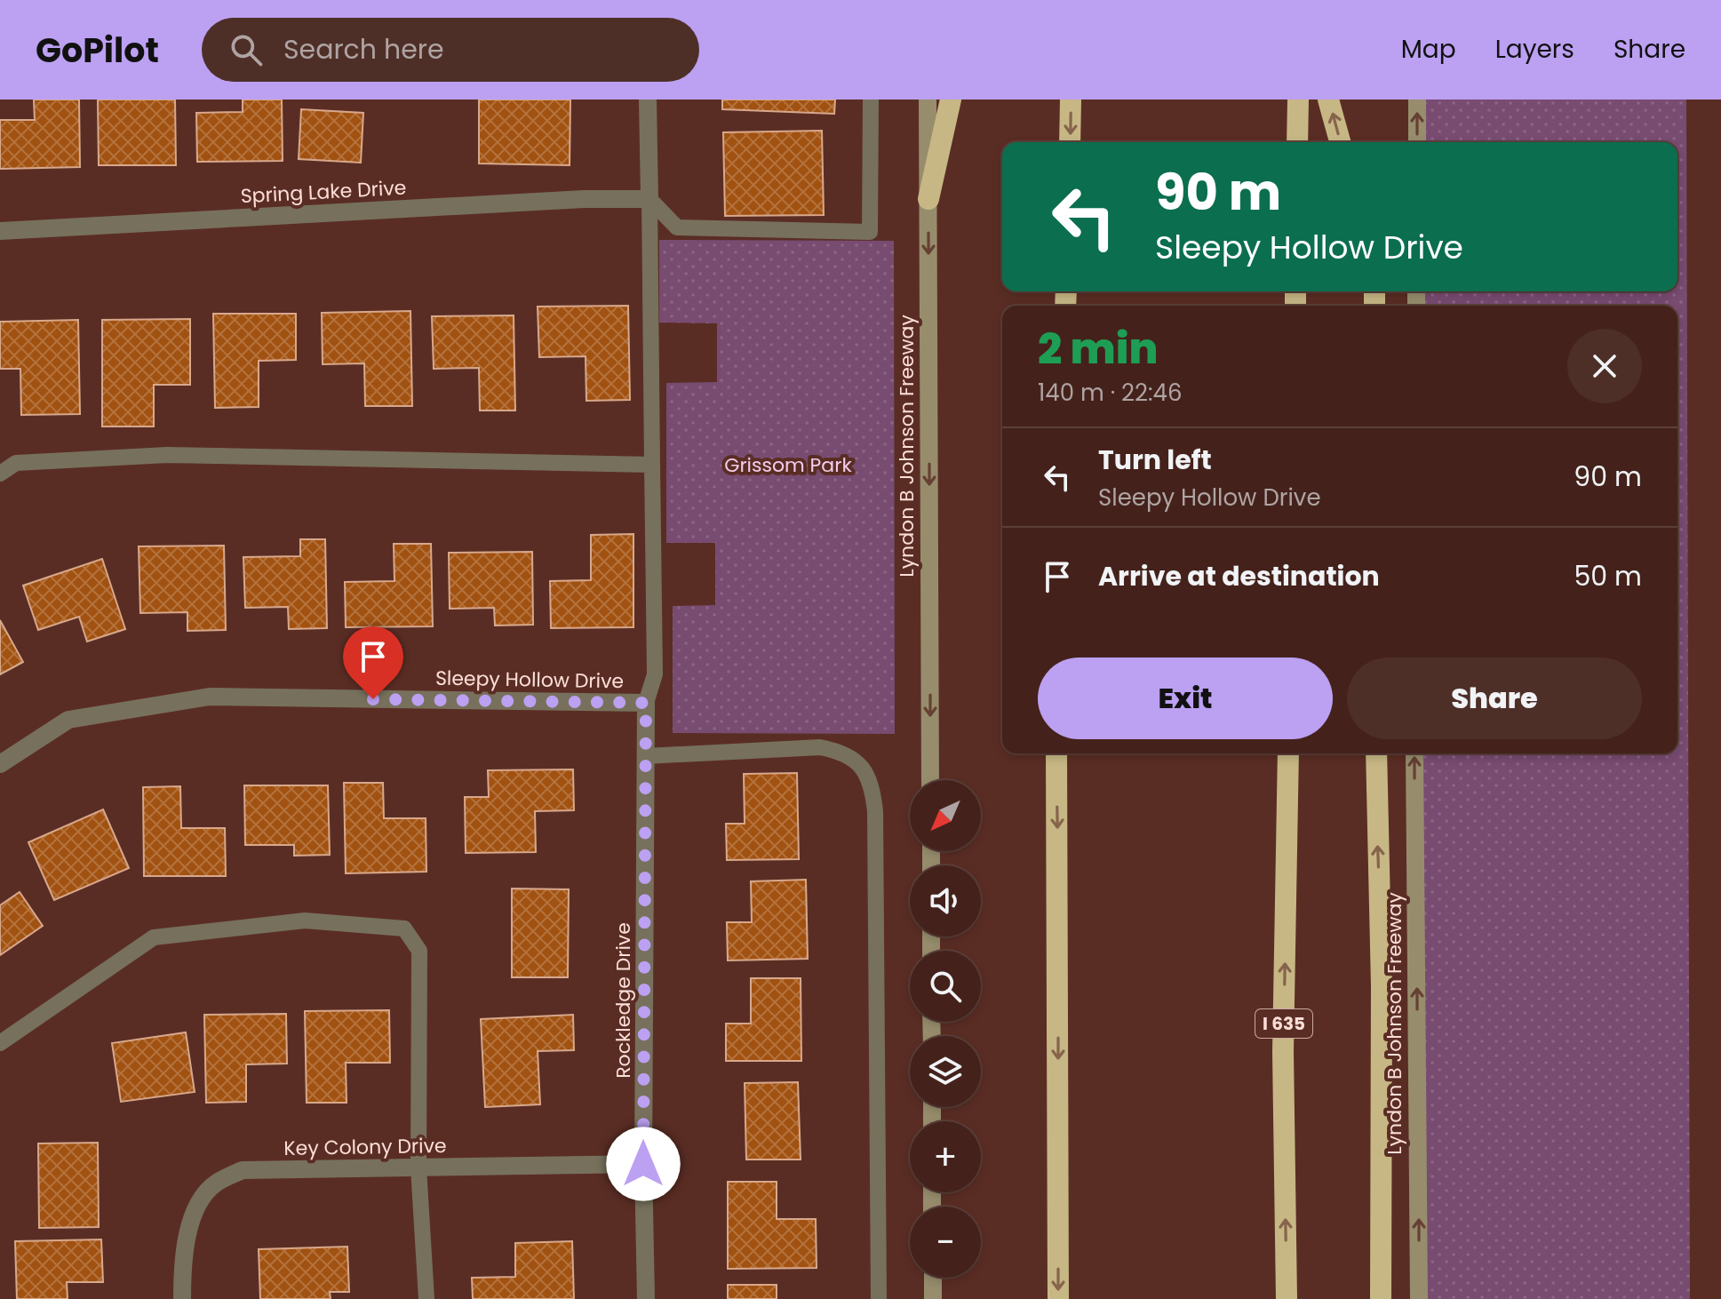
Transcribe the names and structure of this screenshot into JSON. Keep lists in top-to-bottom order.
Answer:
{
  "streets": {
    "highway": ["I 635"],
    "main road": ["Lyndon B Johnson Freeway"],
    "street": [
      "Spring Lake Drive",
      "Sleepy Hollow Drive",
      "Rockledge Drive",
      "Key Colony Drive"
    ]
  },
  "crossings": [
    ["Sleepy Hollow Drive", "Rockledge Drive"],
    ["Rockledge Drive", "Key Colony Drive"]
  ],
  "parks": ["Grissom Park"],
  "north": "bottom left",
  "page": {
    "header": "GoPilot",
    "search": "Search here",
    "nav": ["Map", "Layers", "Share"],
    "turn": ["90 m", "Sleepy Hollow Drive"],
    "heading": ["2 min", "140 m · 22:46"],
    "list": [
      {
        "name": "Turn left",
        "note": "Sleepy Hollow Drive",
        "value": "90 m"
      },
      {
        "name": "Arrive at destination",
        "value": "50 m"
      }
    ],
    "buttons": ["Exit", "Share"],
    "map_buttons": ["+", "−"]
  }
}
